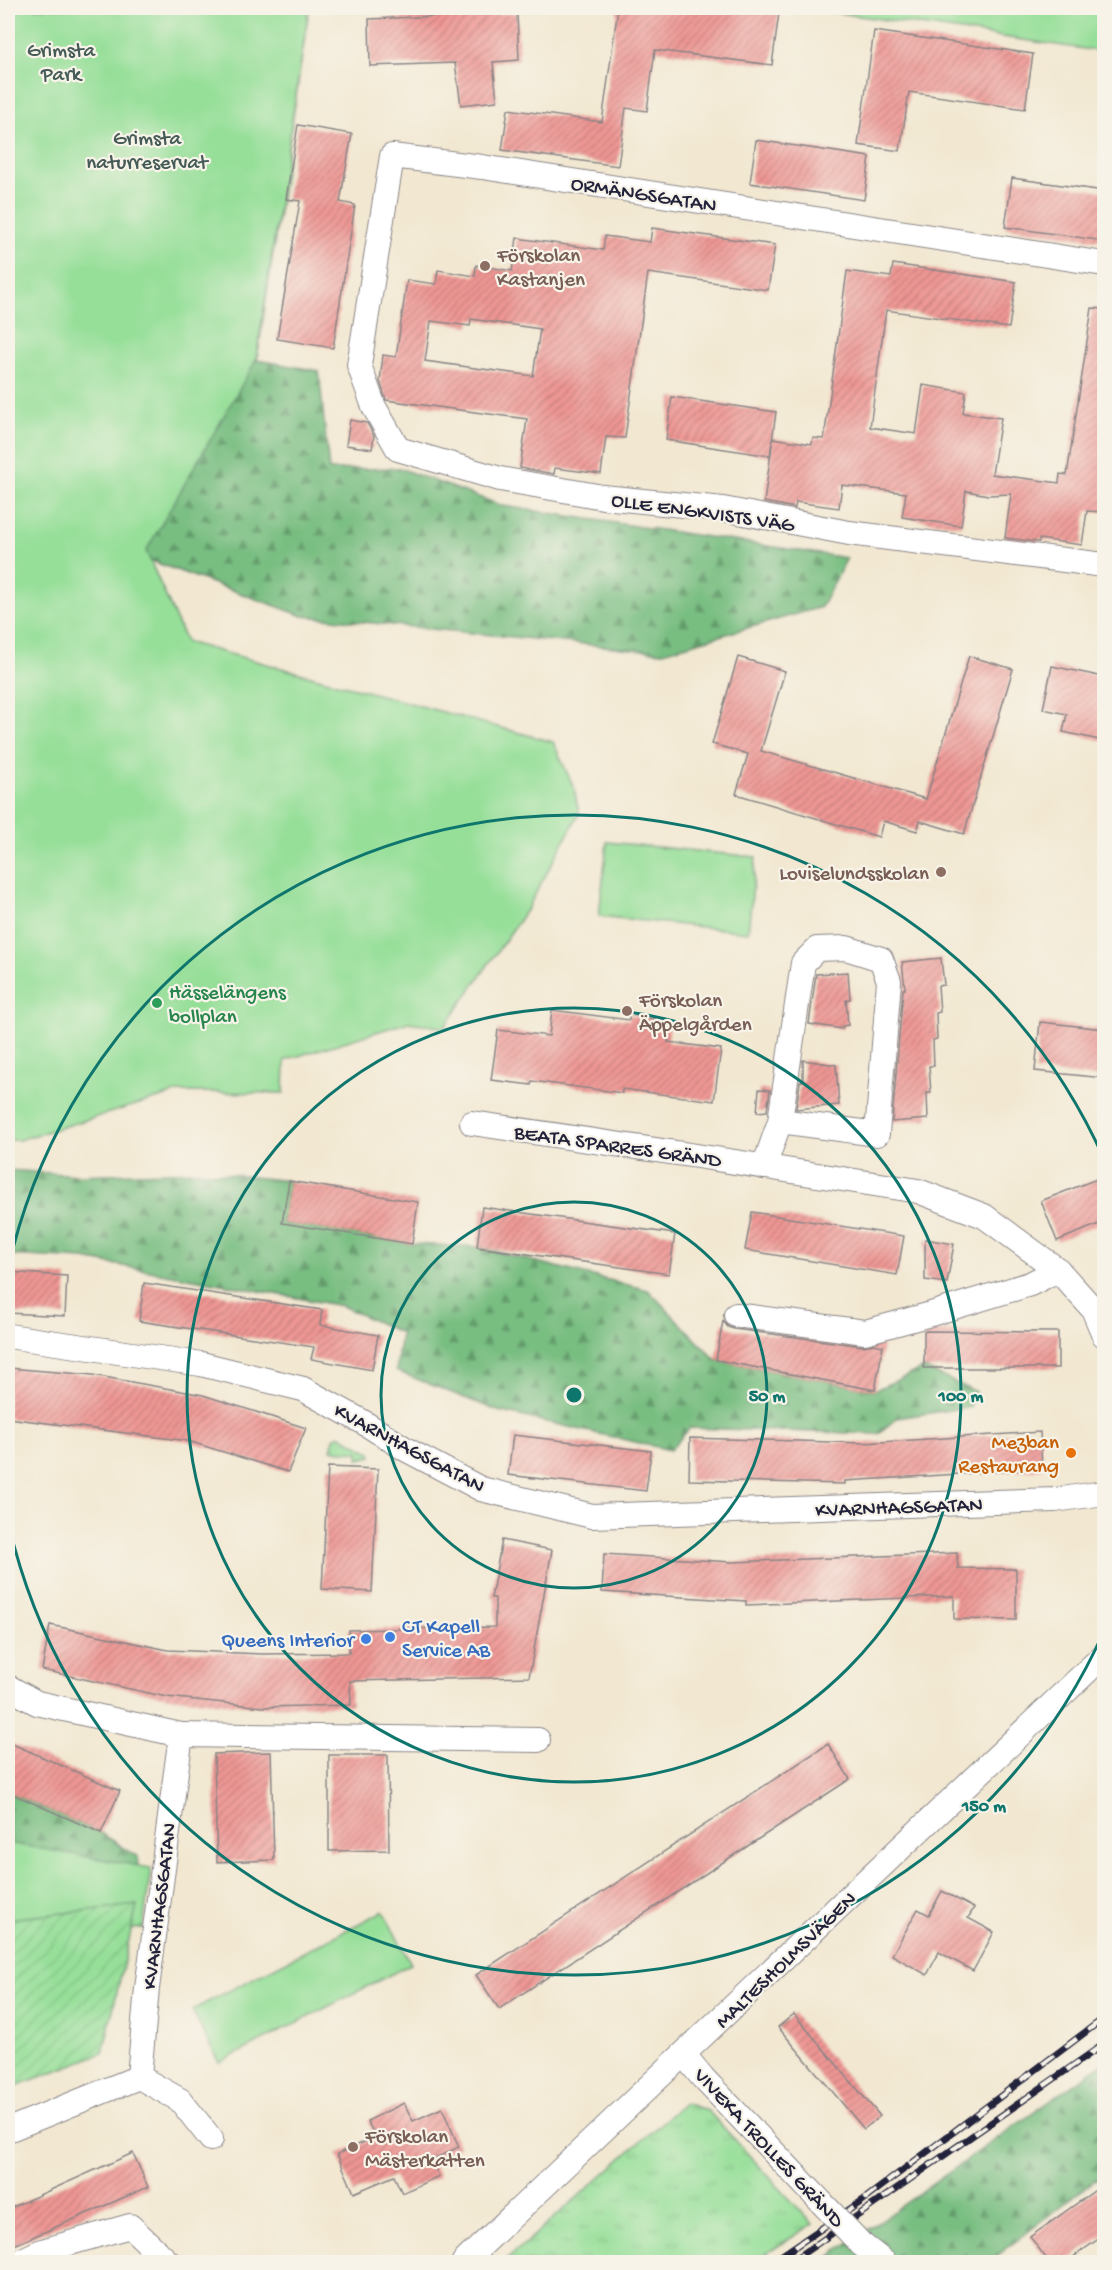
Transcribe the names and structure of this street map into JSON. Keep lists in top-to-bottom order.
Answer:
{
  "streets": {
    "street": [
      "ORMÄNGSGATAN",
      "OLLE ENGKVISTS VÄG",
      "BEATA SPARRES GRÄND",
      "KVARNHAGSGATAN",
      "MALTESHOLMSVÄGEN",
      "VIVEKA TROLLES GRÄND"
    ]
  },
  "crossings": [
    ["ORMÄNGSGATAN", "OLLE ENGKVISTS VÄG"],
    ["MALTESHOLMSVÄGEN", "VIVEKA TROLLES GRÄND"]
  ],
  "parks": ["Grimsta Park", "Grimsta naturreservat"],
  "places": [
    "Förskolan Kastanjen",
    "Loviselundsskolan",
    "Hässelängens bollplan",
    "Förskolan Äppelgården",
    "Mezban Restaurang",
    "CT Kapell Service AB",
    "Queens Interior",
    "Förskolan Mästerkatten"
  ],
  "rings": ["50 m", "100 m", "150 m"]
}
